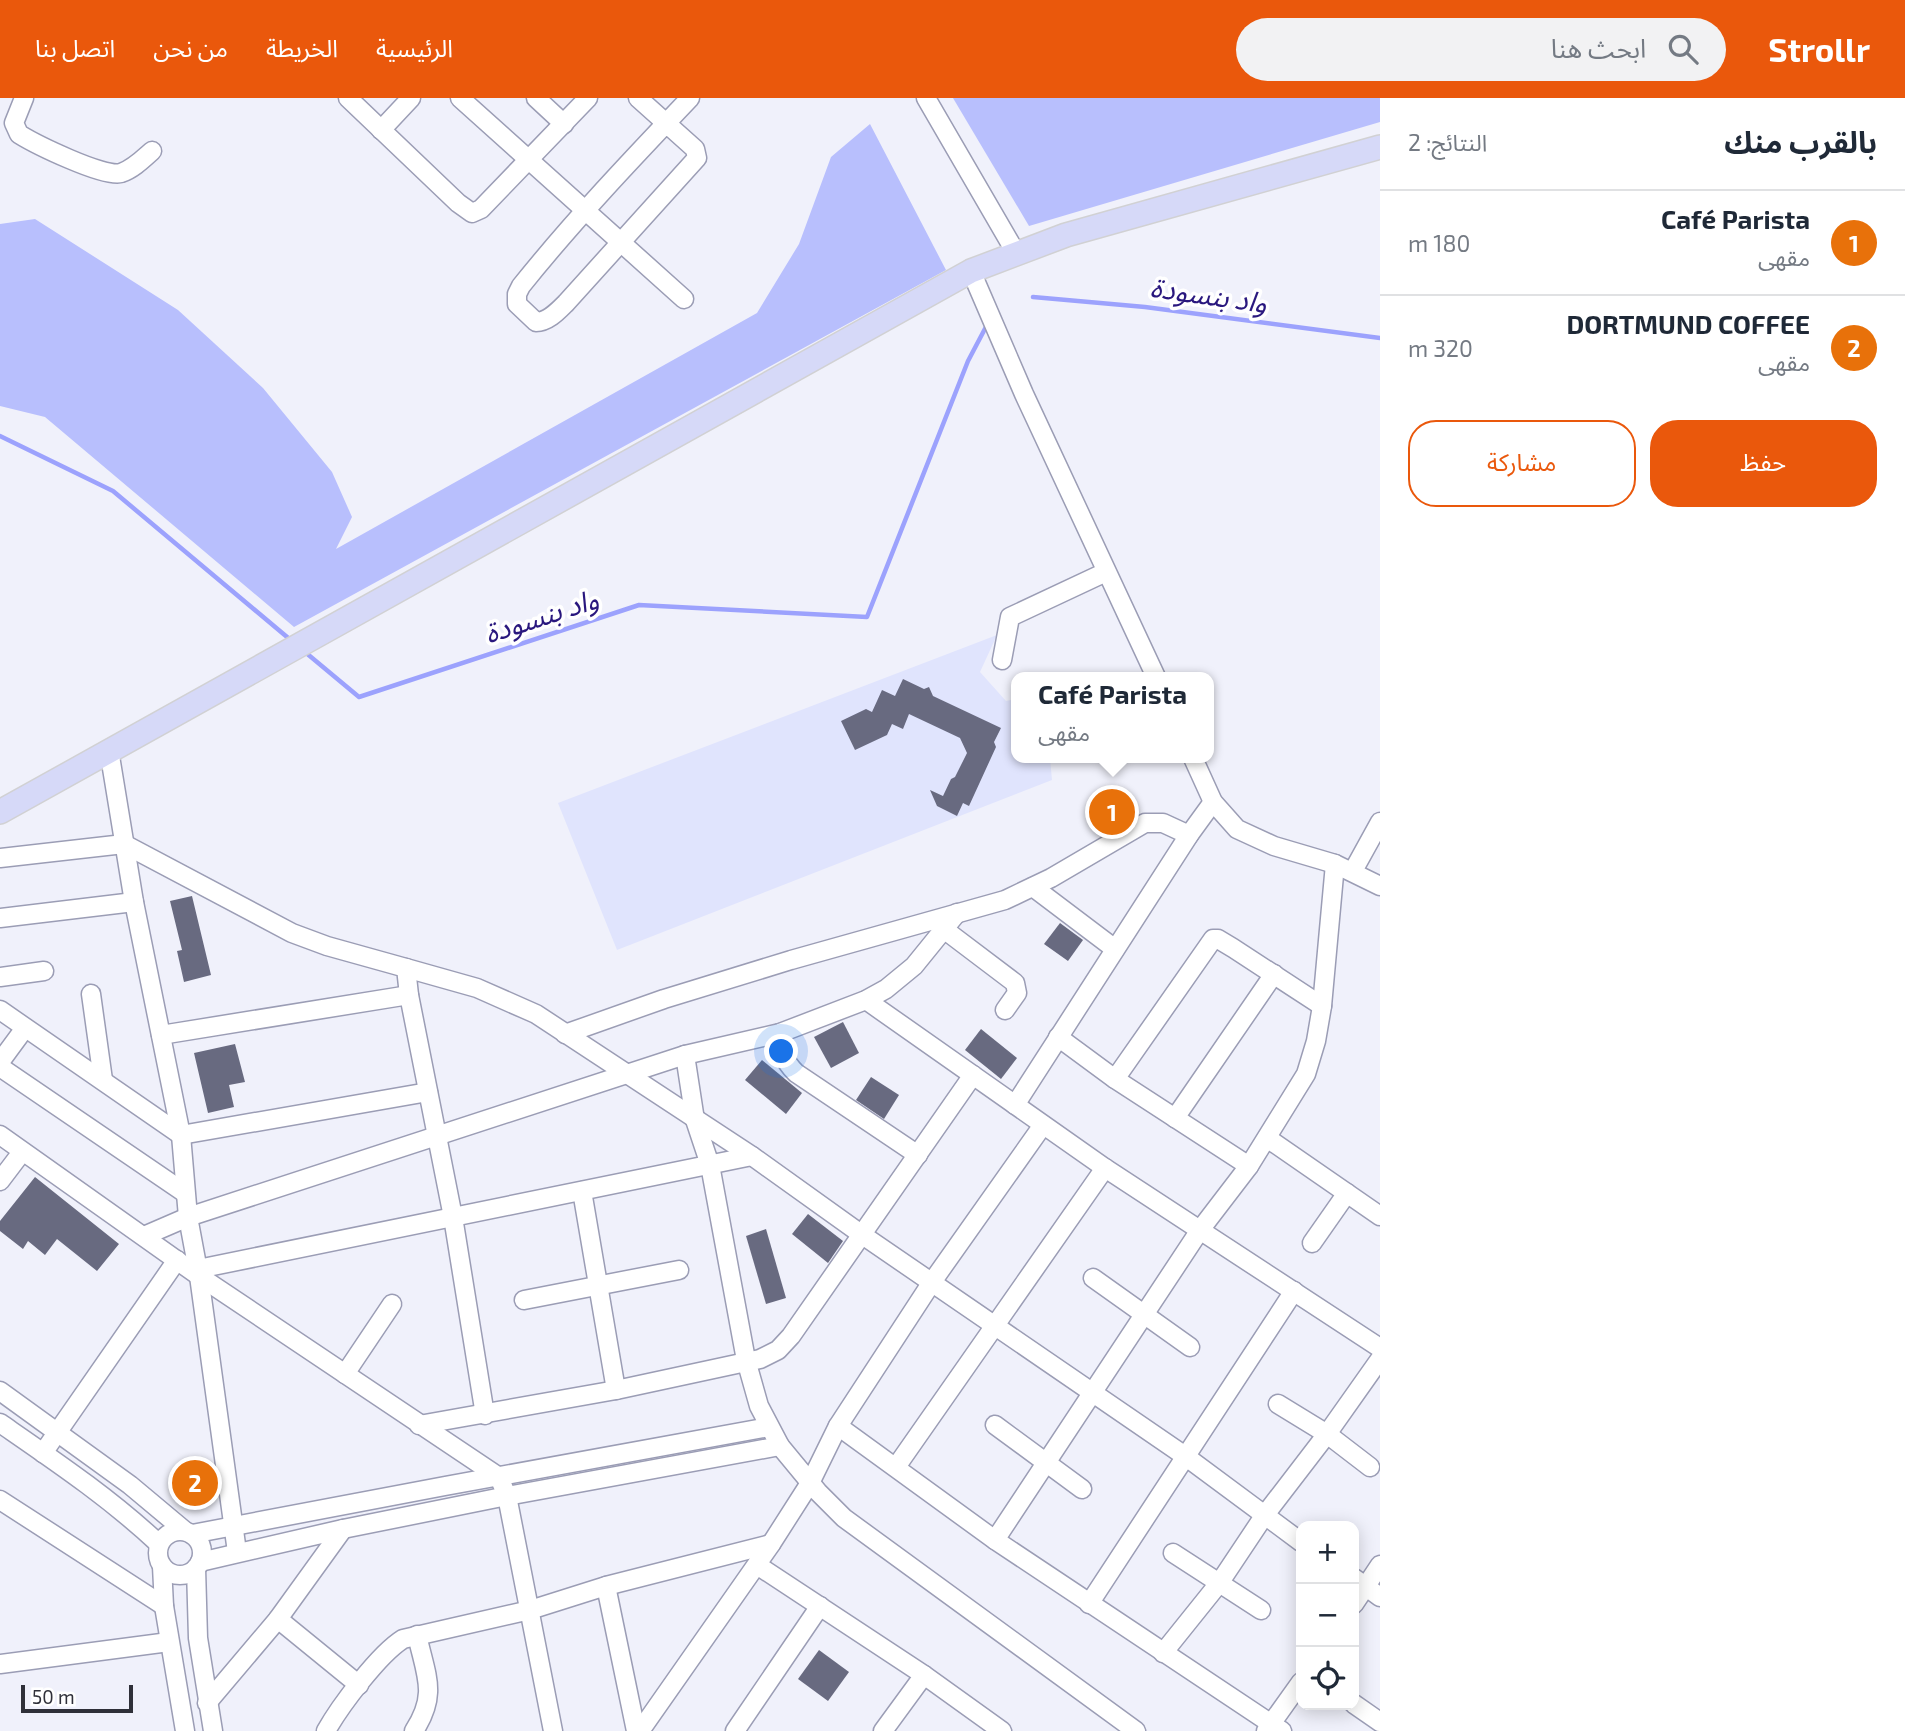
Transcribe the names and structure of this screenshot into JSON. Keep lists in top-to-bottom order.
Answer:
{
  "water": ["واد بنسودة"],
  "scale_bar": "50 m",
  "page": {
    "header": "Strollr",
    "search": "ابحث هنا",
    "nav": [
      "الرئيسية",
      "الخريطة",
      "من نحن",
      "اتصل بنا"
    ],
    "heading": ["بالقرب منك", "النتائج: 2"],
    "list": [
      {
        "mark": "1",
        "name": "Café Parista",
        "note": "مقهى",
        "value": "180 m"
      },
      {
        "mark": "2",
        "name": "DORTMUND COFFEE",
        "note": "مقهى",
        "value": "320 m"
      }
    ],
    "buttons": ["حفظ", "مشاركة"],
    "popup": ["Café Parista", "مقهى"],
    "pins": ["1", "2"],
    "map_buttons": ["+", "−"],
    "scale": "50 m"
  }
}
